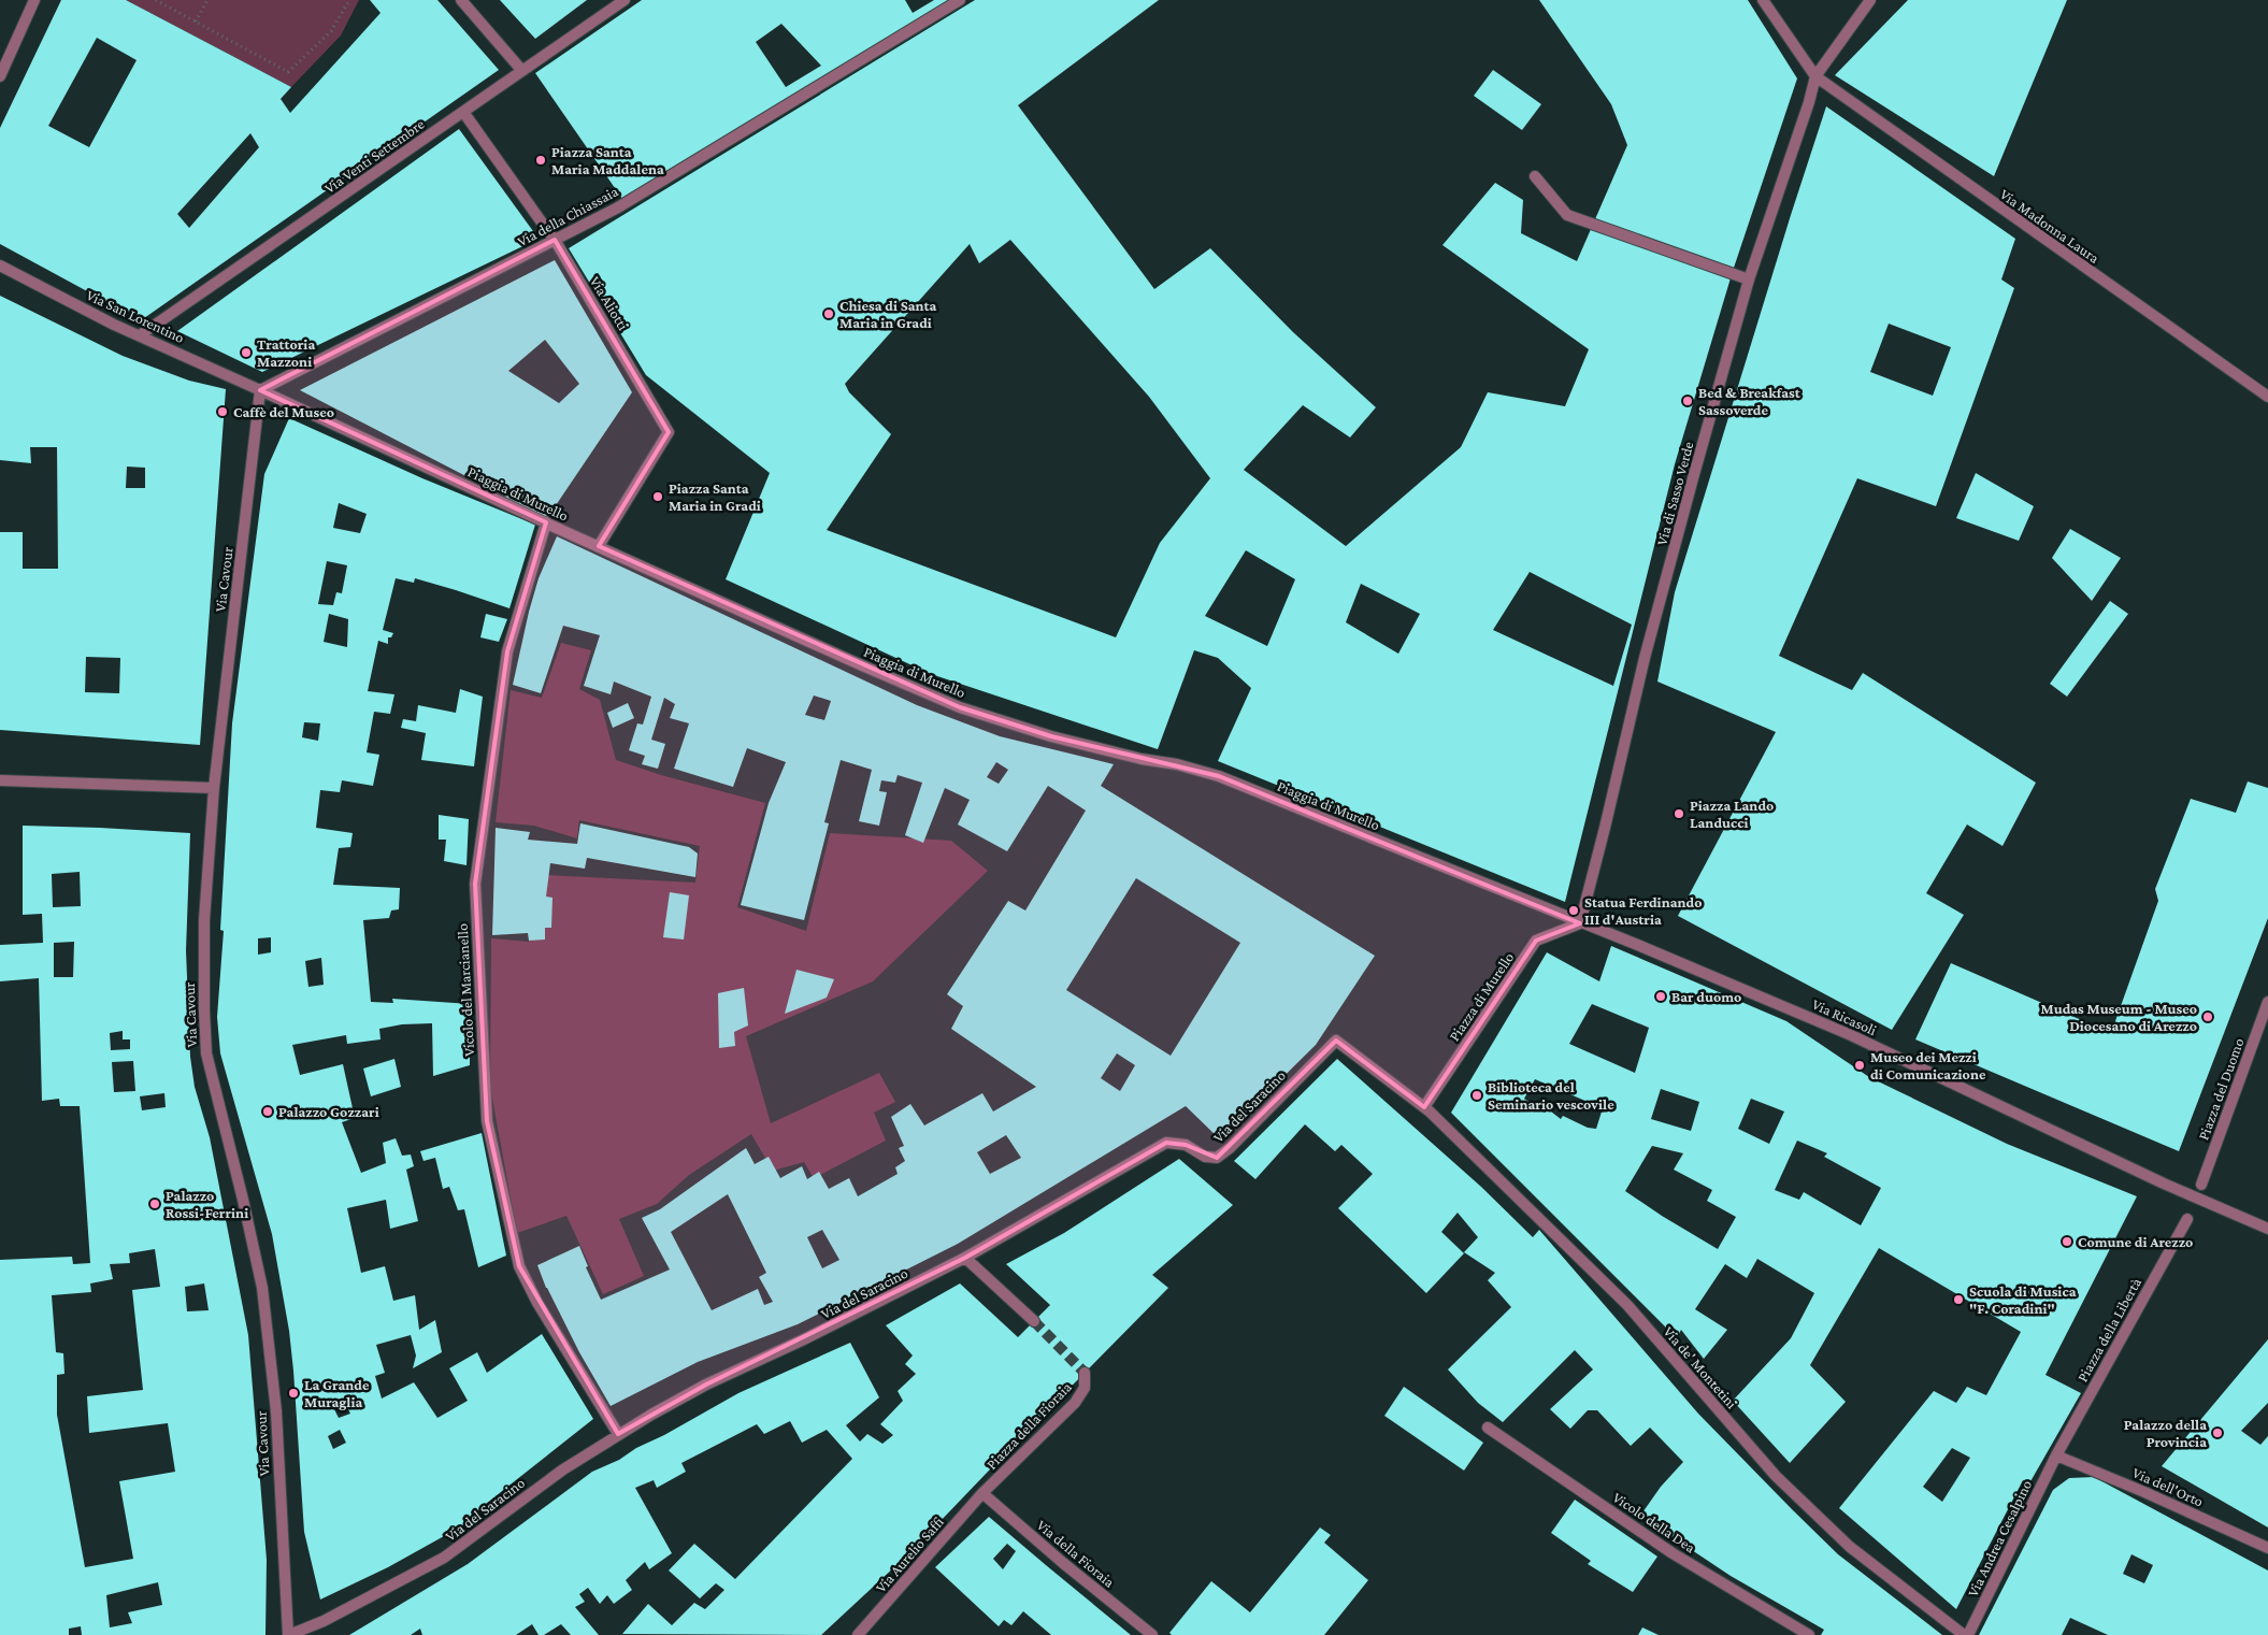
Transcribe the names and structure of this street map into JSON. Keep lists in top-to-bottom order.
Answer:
{
  "streets": {
    "street": [
      "Via Venti Settembre",
      "Via della Chiassaia",
      "Via Madonna Laura",
      "Via Aliotti",
      "Via San Lorentino",
      "Piaggia di Murello",
      "Via di Sasso Verde",
      "Via Cavour",
      "Vicolo del Marcianello",
      "Piazza di Murello",
      "Via Ricasoli",
      "Piazza del Duomo",
      "Via del Saracino",
      "Piazza della Libertà",
      "Via de' Montetini",
      "Piazza della Fioraia",
      "Via dell'Orto",
      "Vicolo della Dea",
      "Via Andrea Cesalpino",
      "Via della Fioraia",
      "Via Aurelio Saffi"
    ]
  },
  "crossings": [
    ["Via Venti Settembre", "Via San Lorentino"],
    ["Via della Chiassaia", "Via Aliotti"],
    ["Via della Chiassaia", "Via San Lorentino"],
    ["Via della Chiassaia", "Piaggia di Murello"],
    ["Via della Chiassaia", "Via Cavour"],
    ["Via Madonna Laura", "Via di Sasso Verde"],
    ["Via Aliotti", "Piaggia di Murello"],
    ["Via San Lorentino", "Piaggia di Murello"],
    ["Via San Lorentino", "Via Cavour"],
    ["Piaggia di Murello", "Via di Sasso Verde"],
    ["Piaggia di Murello", "Via Cavour"],
    ["Piaggia di Murello", "Vicolo del Marcianello"],
    ["Piaggia di Murello", "Piazza di Murello"],
    ["Piaggia di Murello", "Via Ricasoli"],
    ["Via di Sasso Verde", "Piazza di Murello"],
    ["Via di Sasso Verde", "Via Ricasoli"],
    ["Via Cavour", "Via del Saracino"],
    ["Vicolo del Marcianello", "Via del Saracino"],
    ["Piazza di Murello", "Via Ricasoli"],
    ["Piazza di Murello", "Via del Saracino"],
    ["Piazza di Murello", "Via de' Montetini"],
    ["Via del Saracino", "Via de' Montetini"],
    ["Piazza della Libertà", "Via dell'Orto"],
    ["Piazza della Libertà", "Via Andrea Cesalpino"],
    ["Piazza della Fioraia", "Via della Fioraia"],
    ["Piazza della Fioraia", "Via Aurelio Saffi"],
    ["Via dell'Orto", "Via Andrea Cesalpino"],
    ["Via della Fioraia", "Via Aurelio Saffi"]
  ],
  "places": [
    "Piazza Santa Maria Maddalena",
    "Chiesa di Santa Maria in Gradi",
    "Trattoria Mazzoni",
    "Bed & Breakfast Sassoverde",
    "Caffè del Museo",
    "Piazza Santa Maria in Gradi",
    "Piazza Lando Landucci",
    "Statua Ferdinando III d'Austria",
    "Bar duomo",
    "Mudas Museum - Museo Diocesano di Arezzo",
    "Museo dei Mezzi di Comunicazione",
    "Biblioteca del Seminario vescovile",
    "Palazzo Gozzari",
    "Palazzo Rossi-Ferrini",
    "Comune di Arezzo",
    "Scuola di Musica \"F. Coradini\"",
    "La Grande Muraglia",
    "Palazzo della Provincia"
  ]
}
